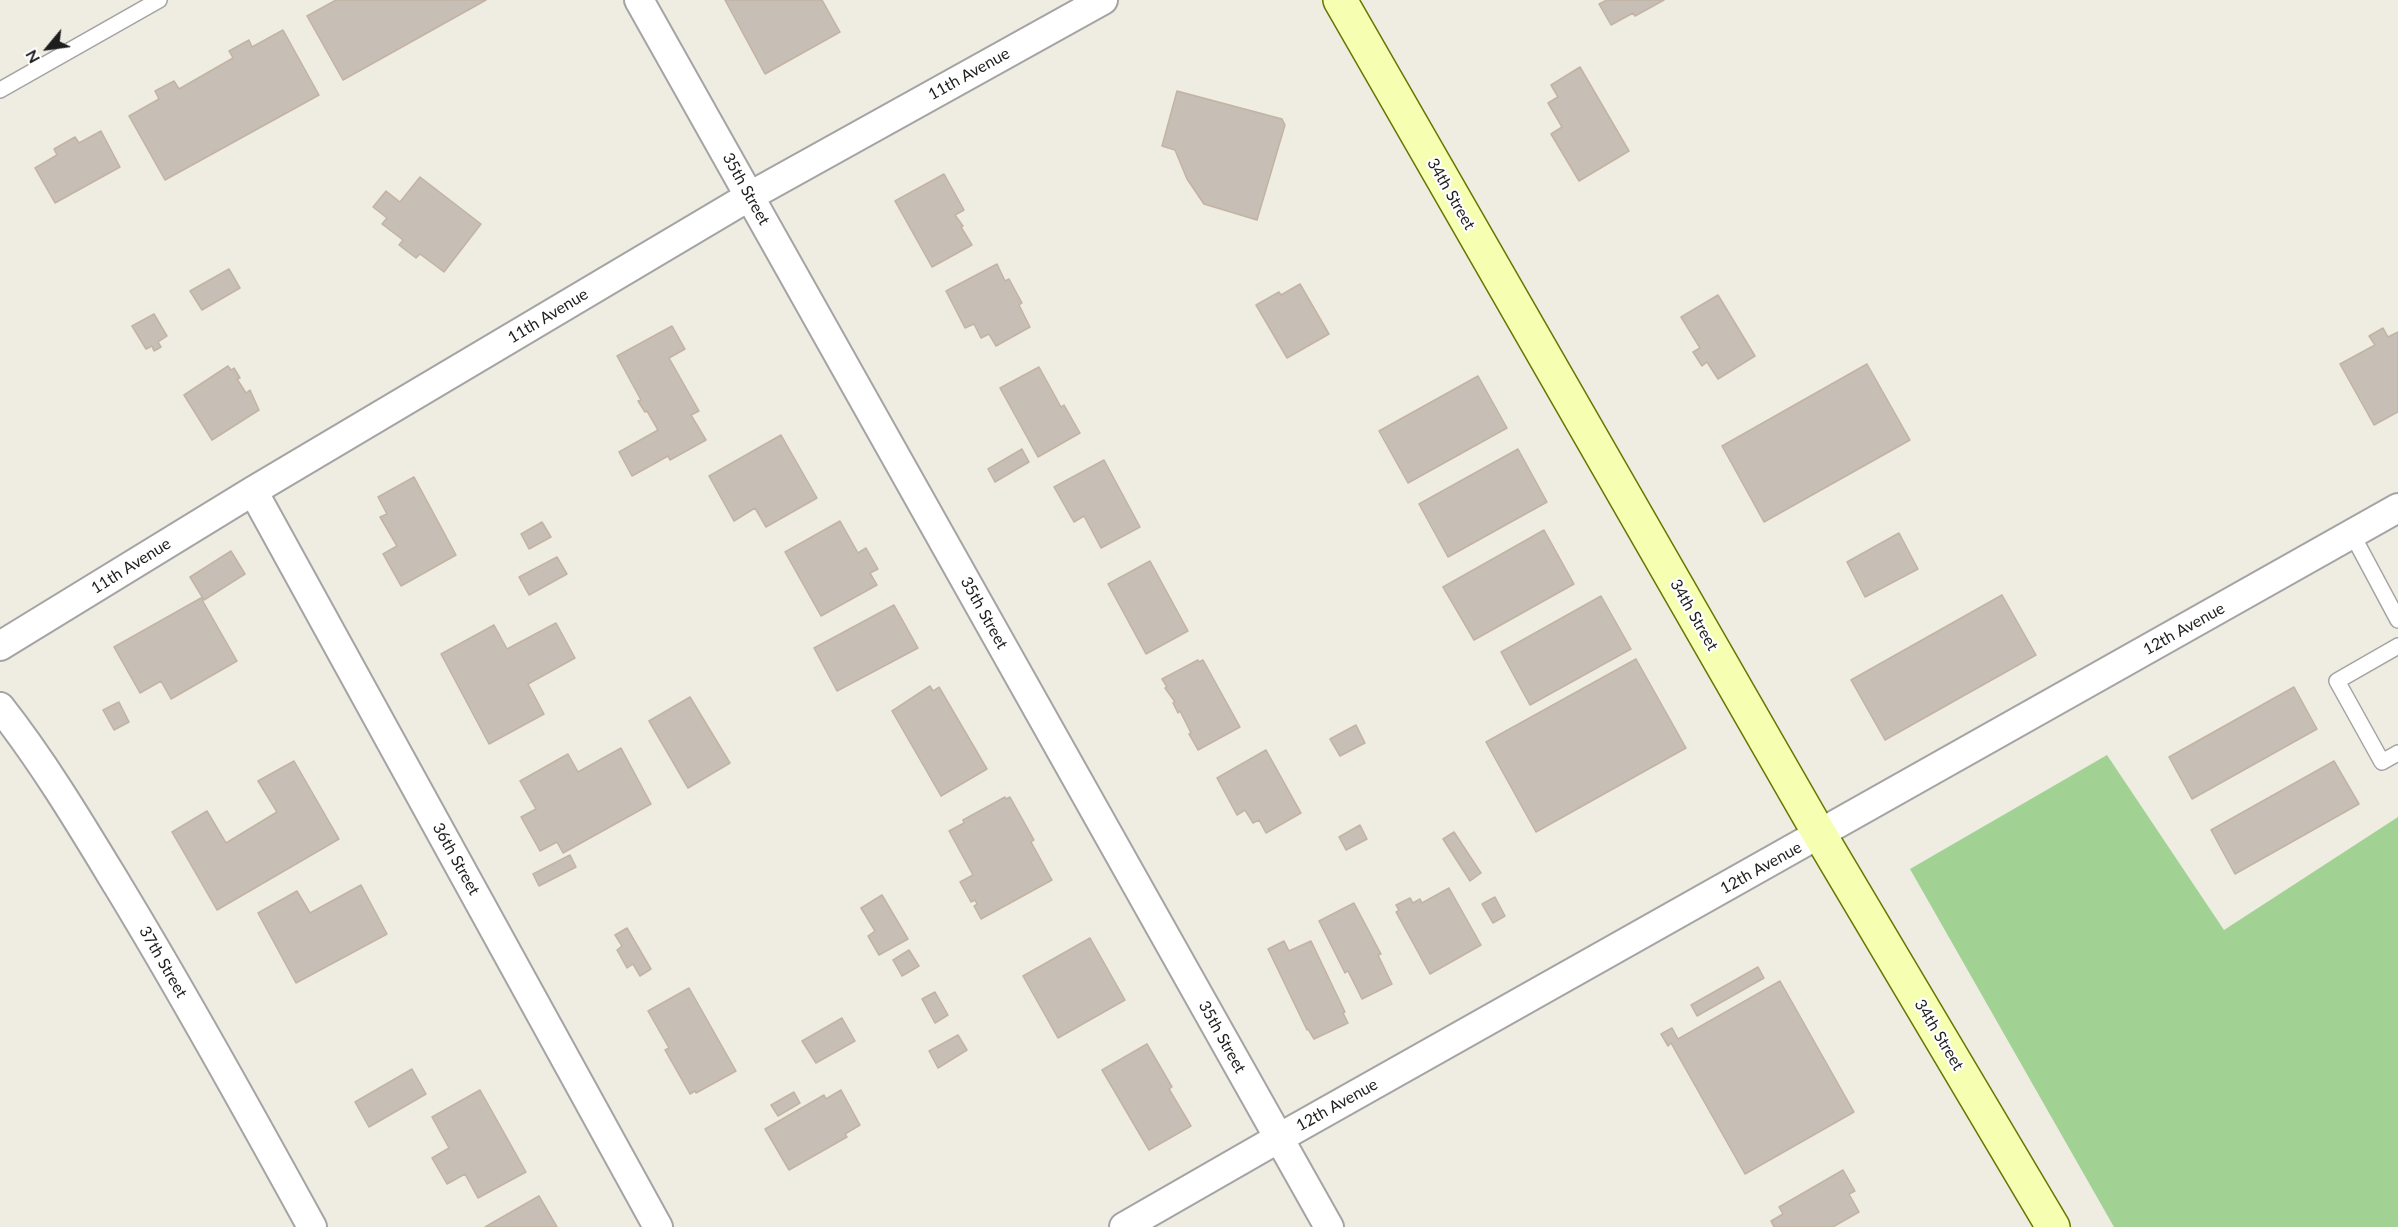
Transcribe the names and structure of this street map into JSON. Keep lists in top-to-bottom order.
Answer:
{
  "streets": {
    "street": [
      "11th Avenue",
      "35th Street",
      "34th Street",
      "12th Avenue",
      "36th Street",
      "37th Street"
    ]
  },
  "crossings": [
    ["11th Avenue", "35th Street"],
    ["11th Avenue", "36th Street"],
    ["35th Street", "12th Avenue"],
    ["34th Street", "12th Avenue"]
  ],
  "north": "bottom left"
}
